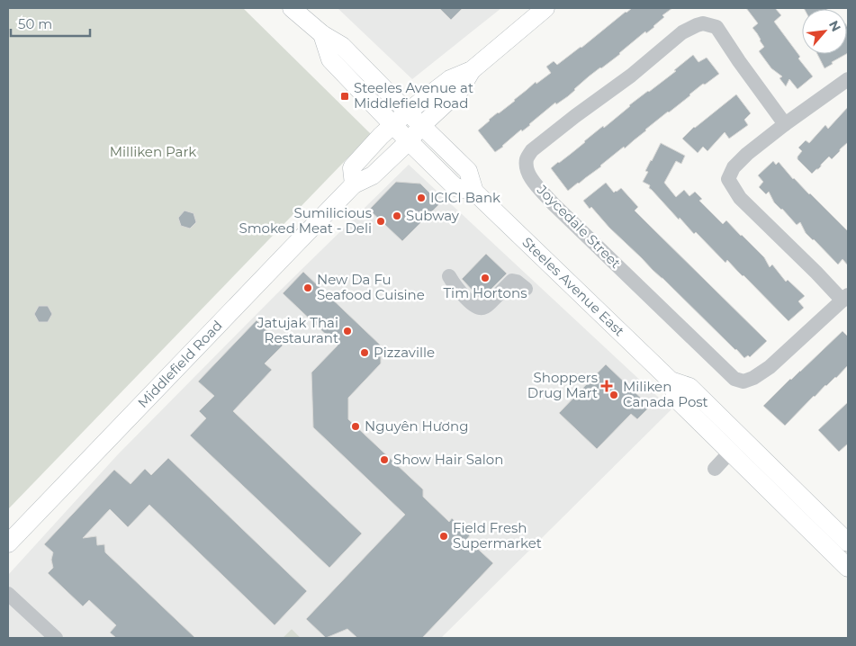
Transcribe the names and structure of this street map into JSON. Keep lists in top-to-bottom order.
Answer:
{
  "streets": {
    "main road": ["Steeles Avenue East", "Middlefield Road"],
    "street": ["Joycedale Street"]
  },
  "crossings": [
    ["Steeles Avenue East", "Middlefield Road"]
  ],
  "parks": ["Milliken Park"],
  "places": {
    "transit": ["Steeles Avenue at Middlefield Road"],
    "other": [
      "ICICI Bank",
      "Subway",
      "Sumilicious Smoked Meat - Deli",
      "Tim Hortons",
      "New Da Fu Seafood Cuisine",
      "Jatujak Thai Restaurant",
      "Pizzaville",
      "Miliken Canada Post",
      "Nguyên Hương",
      "Show Hair Salon",
      "Field Fresh Supermarket"
    ],
    "health": ["Shoppers Drug Mart"]
  },
  "scale_bar": "50 m",
  "north": "top right"
}
